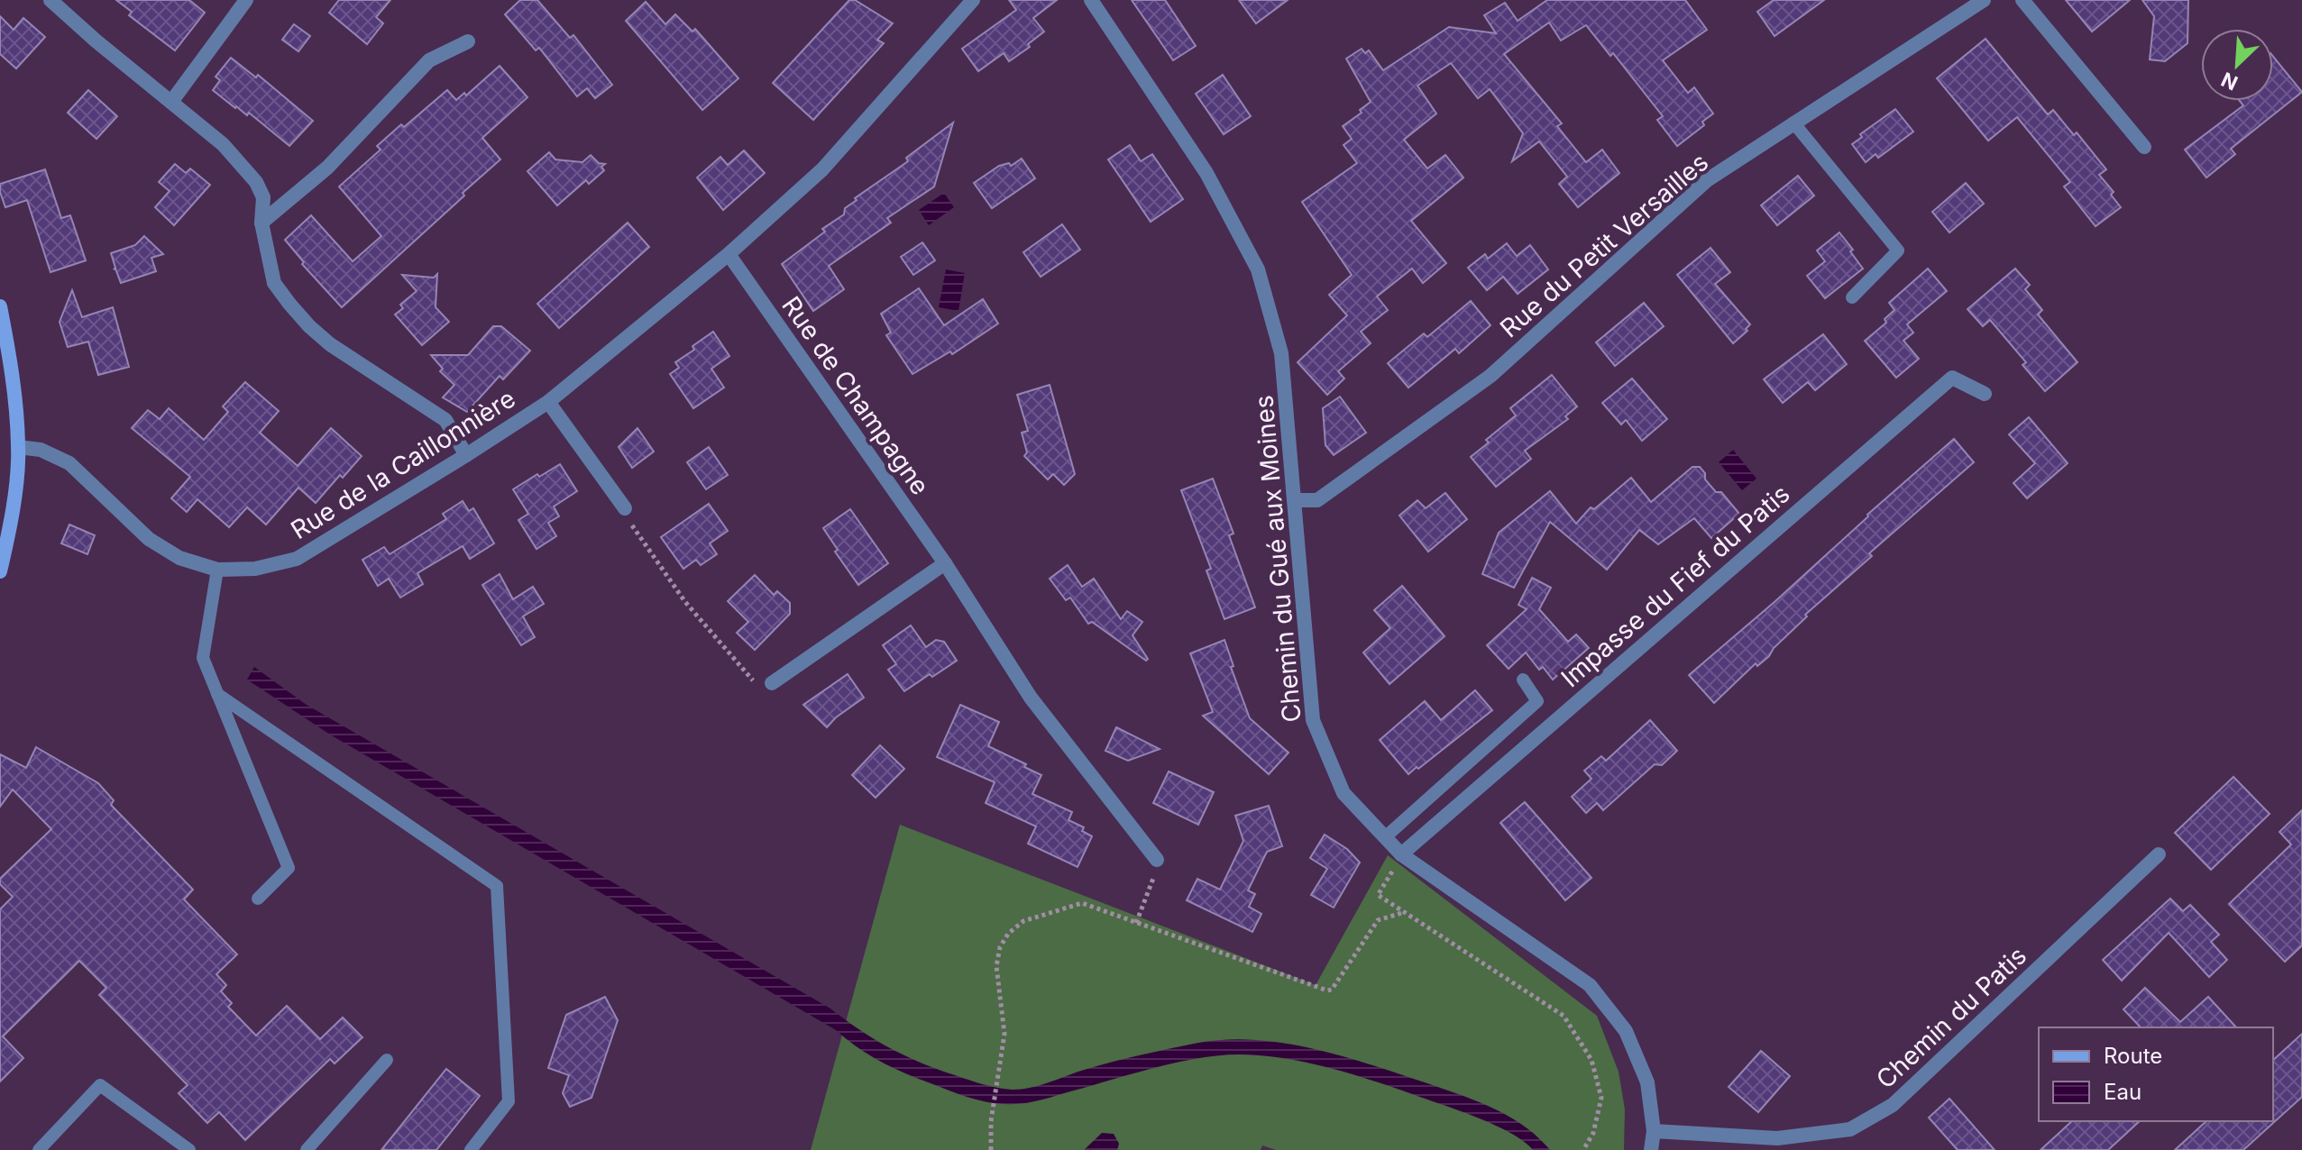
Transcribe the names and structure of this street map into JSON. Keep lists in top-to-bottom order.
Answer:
{
  "streets": {
    "street": [
      "Rue du Petit Versailles",
      "Rue de Champagne",
      "Rue de la Caillonnière",
      "Chemin du Gué aux Moines",
      "Impasse du Fief du Patis",
      "Chemin du Patis"
    ]
  },
  "crossings": [
    ["Rue du Petit Versailles", "Chemin du Gué aux Moines"],
    ["Rue de Champagne", "Rue de la Caillonnière"],
    ["Chemin du Gué aux Moines", "Impasse du Fief du Patis"],
    ["Chemin du Gué aux Moines", "Chemin du Patis"]
  ],
  "legend": ["Route", "Eau"],
  "north": "bottom left"
}
